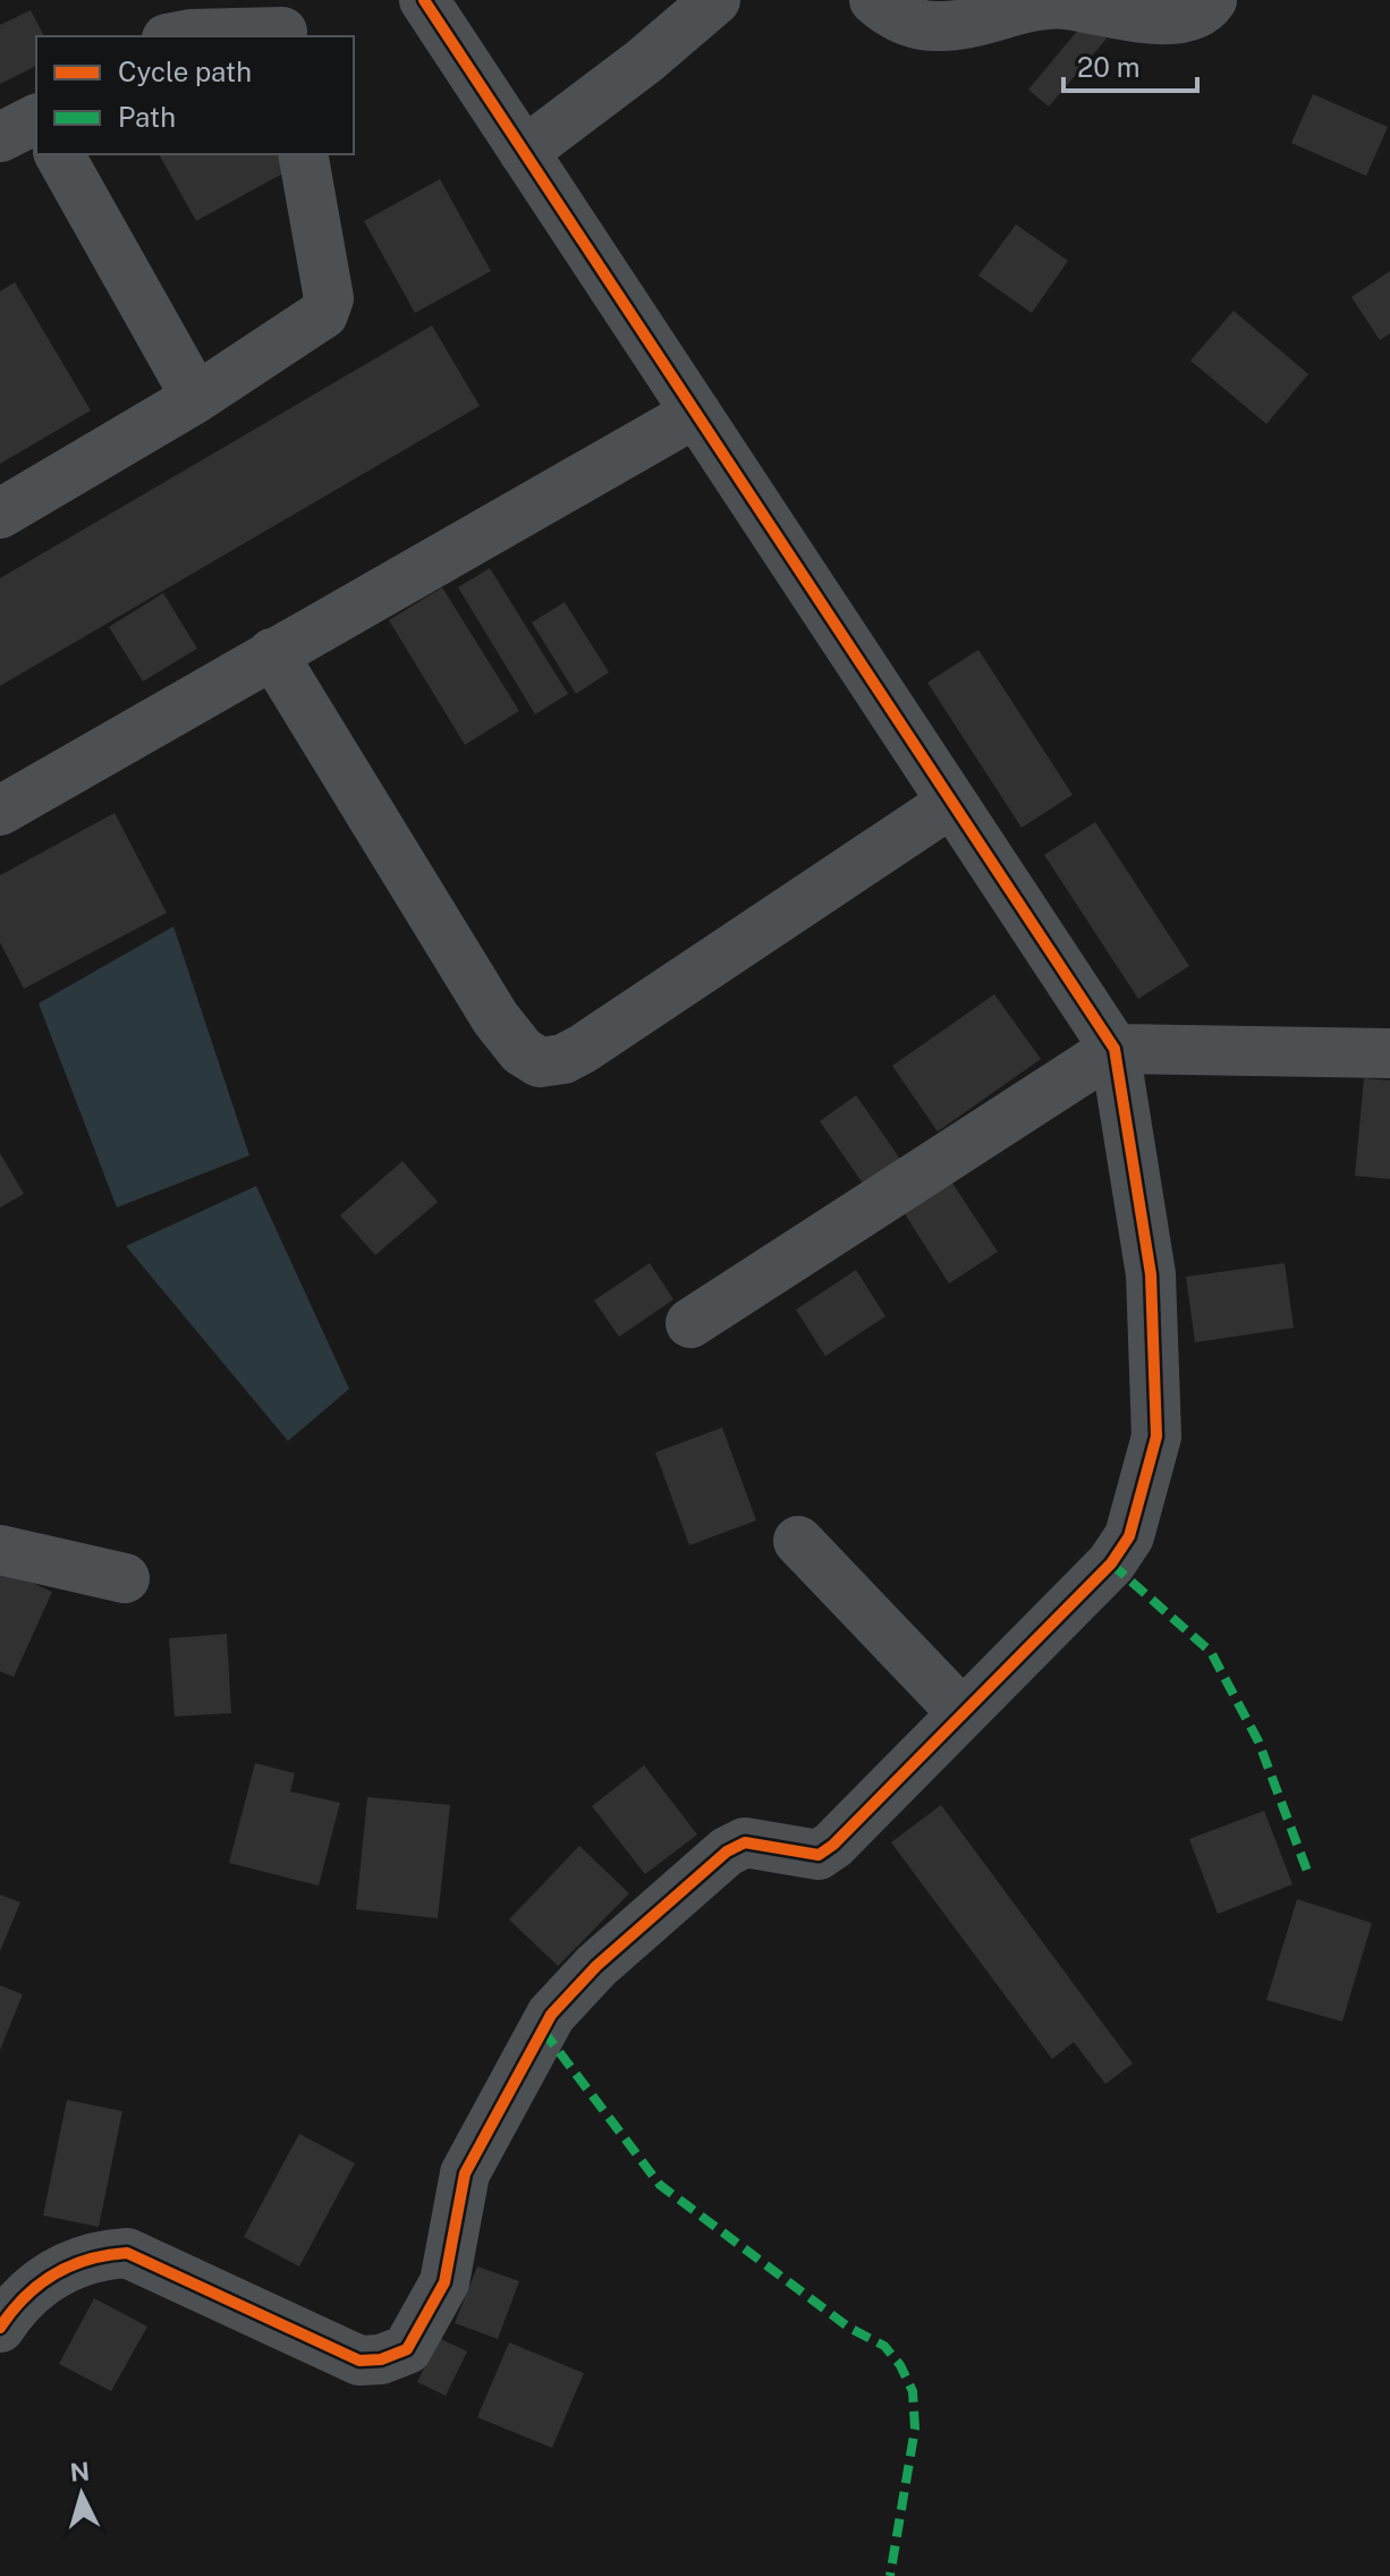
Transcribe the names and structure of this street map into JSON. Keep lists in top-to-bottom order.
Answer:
{
  "legend": ["Cycle path", "Path"],
  "scale_bar": "20 m",
  "north": "top"
}
